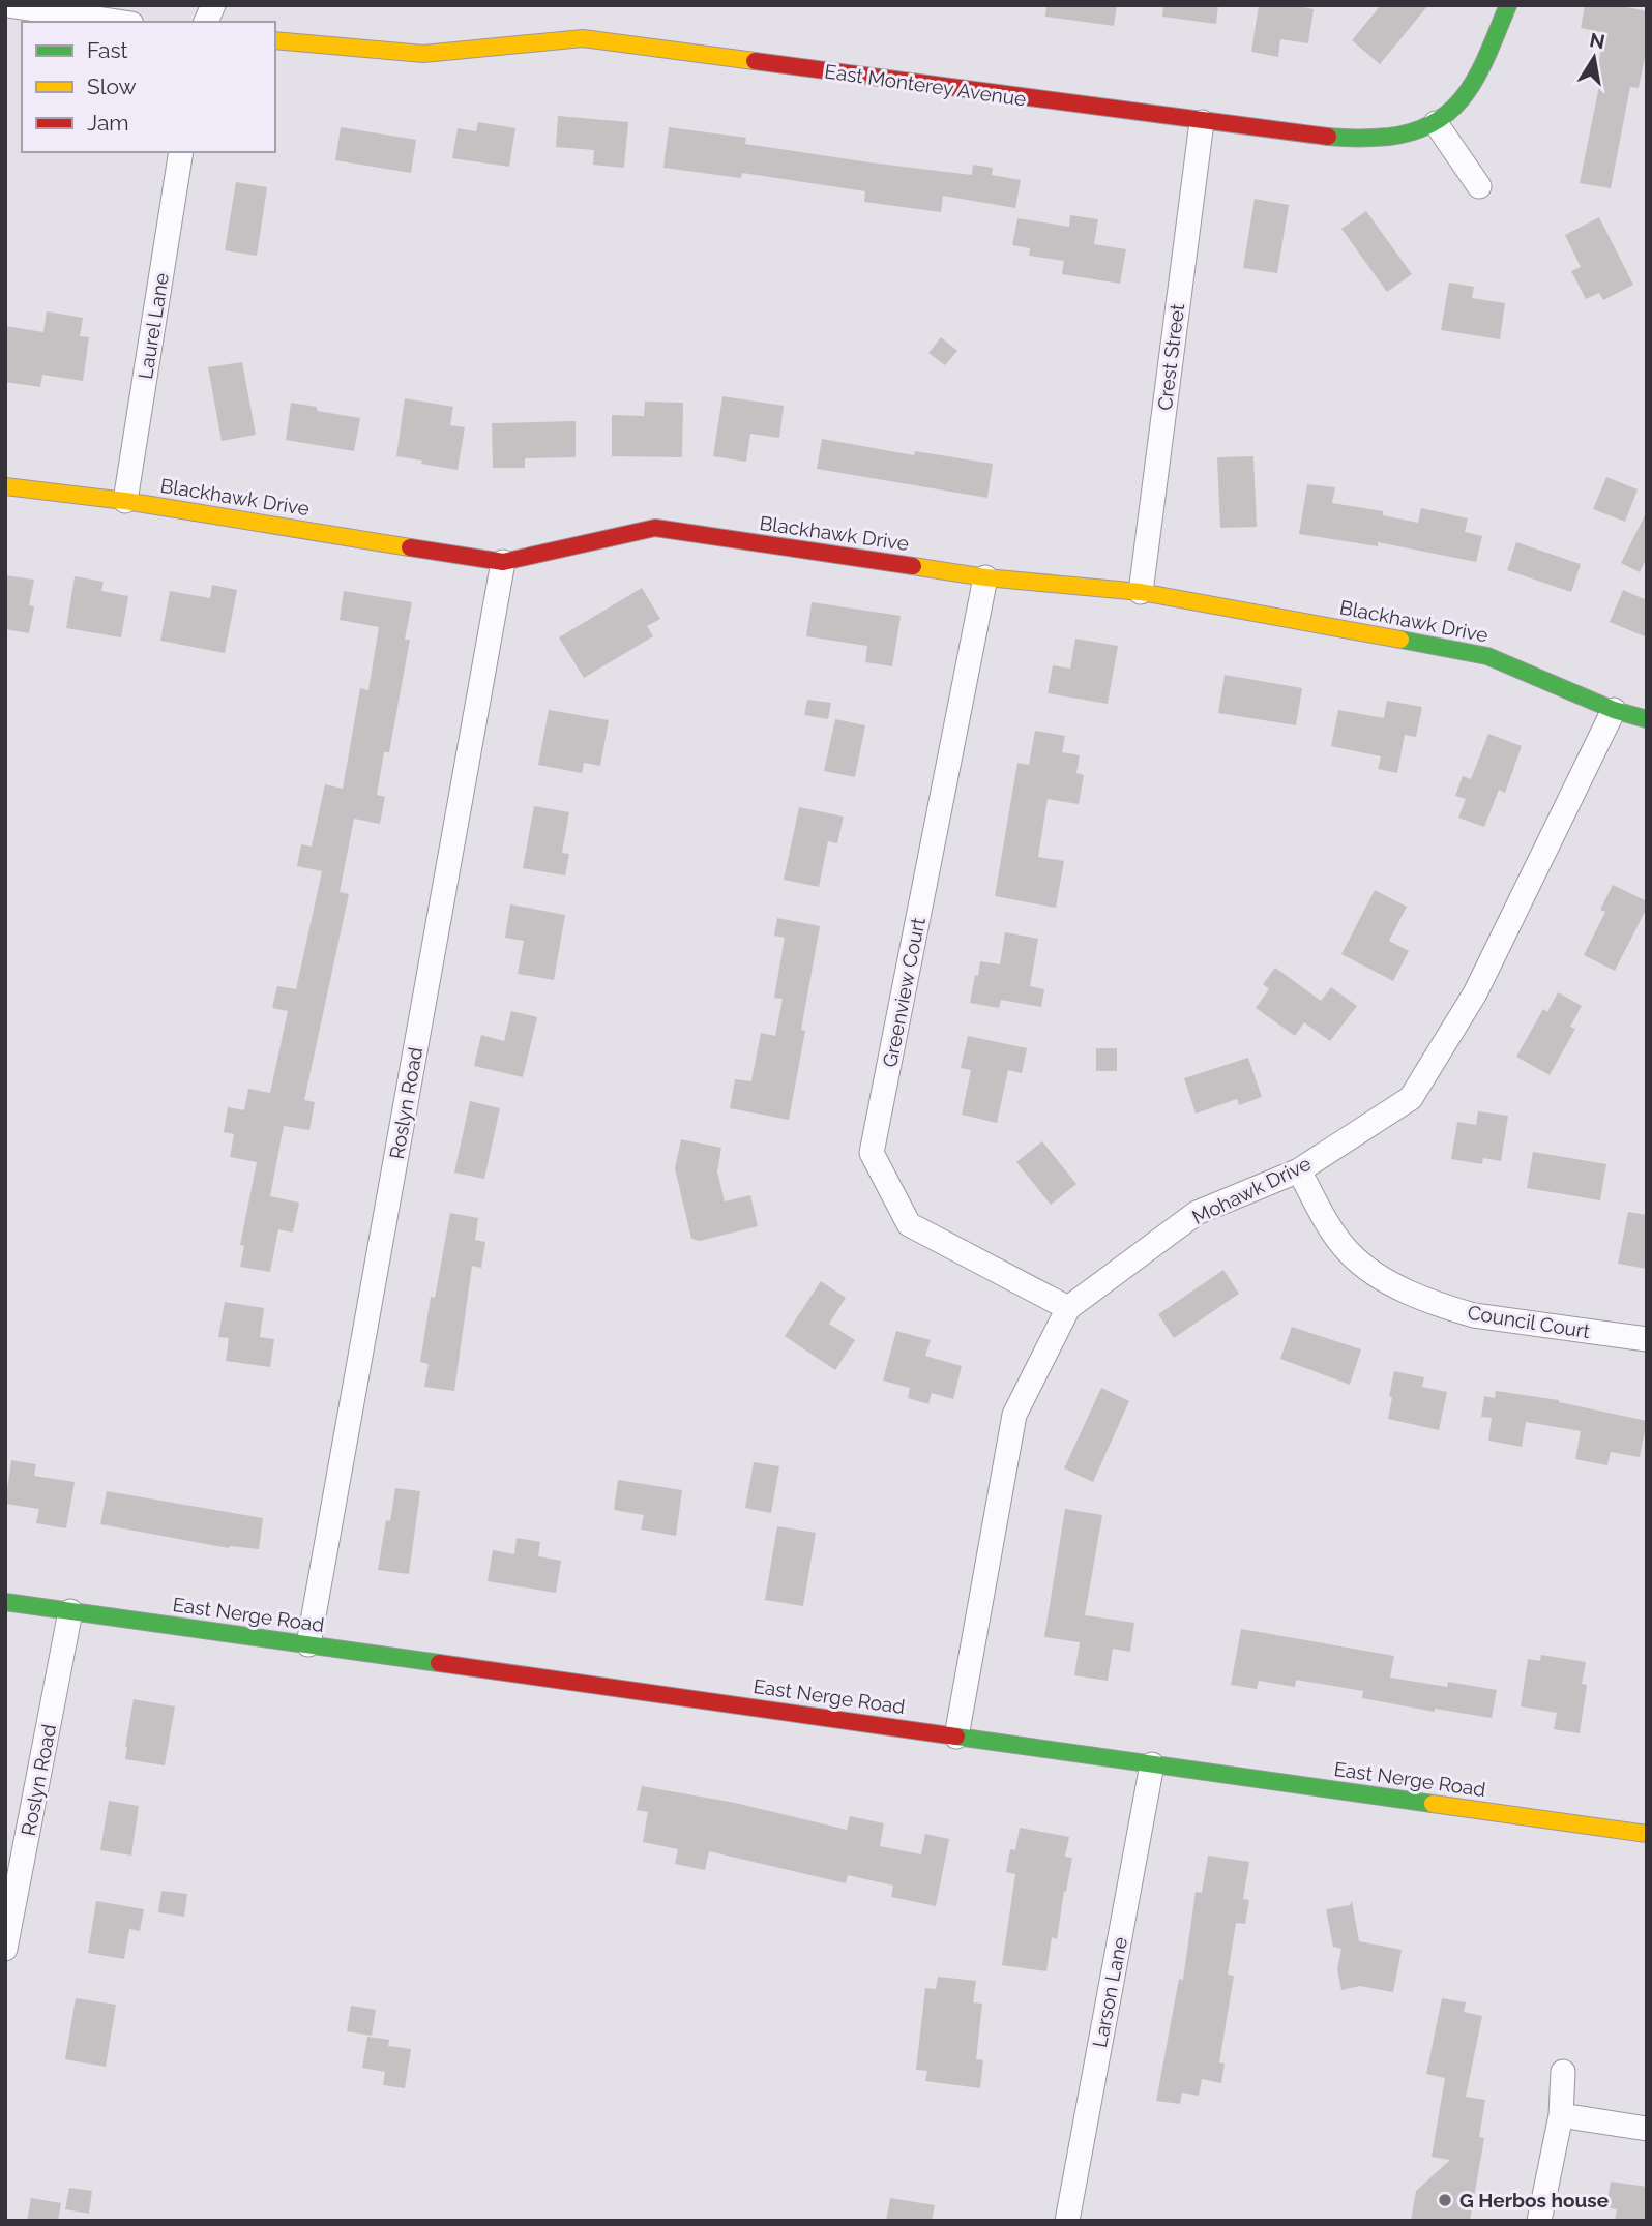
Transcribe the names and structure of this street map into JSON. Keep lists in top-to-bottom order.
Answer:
{
  "streets": {
    "street": [
      "East Monterey Avenue",
      "Laurel Lane",
      "Crest Street",
      "Blackhawk Drive",
      "Greenview Court",
      "Roslyn Road",
      "Mohawk Drive",
      "Council Court",
      "East Nerge Road",
      "Larson Lane"
    ]
  },
  "crossings": [
    ["East Monterey Avenue", "Crest Street"],
    ["Laurel Lane", "Blackhawk Drive"],
    ["Crest Street", "Blackhawk Drive"],
    ["Blackhawk Drive", "Greenview Court"],
    ["Blackhawk Drive", "Roslyn Road"],
    ["Blackhawk Drive", "Mohawk Drive"],
    ["Greenview Court", "Mohawk Drive"],
    ["Roslyn Road", "East Nerge Road"],
    ["Mohawk Drive", "Council Court"],
    ["Mohawk Drive", "East Nerge Road"],
    ["East Nerge Road", "Larson Lane"]
  ],
  "places": ["G Herbos house"],
  "legend": ["Fast", "Slow", "Jam"],
  "north": "top"
}
